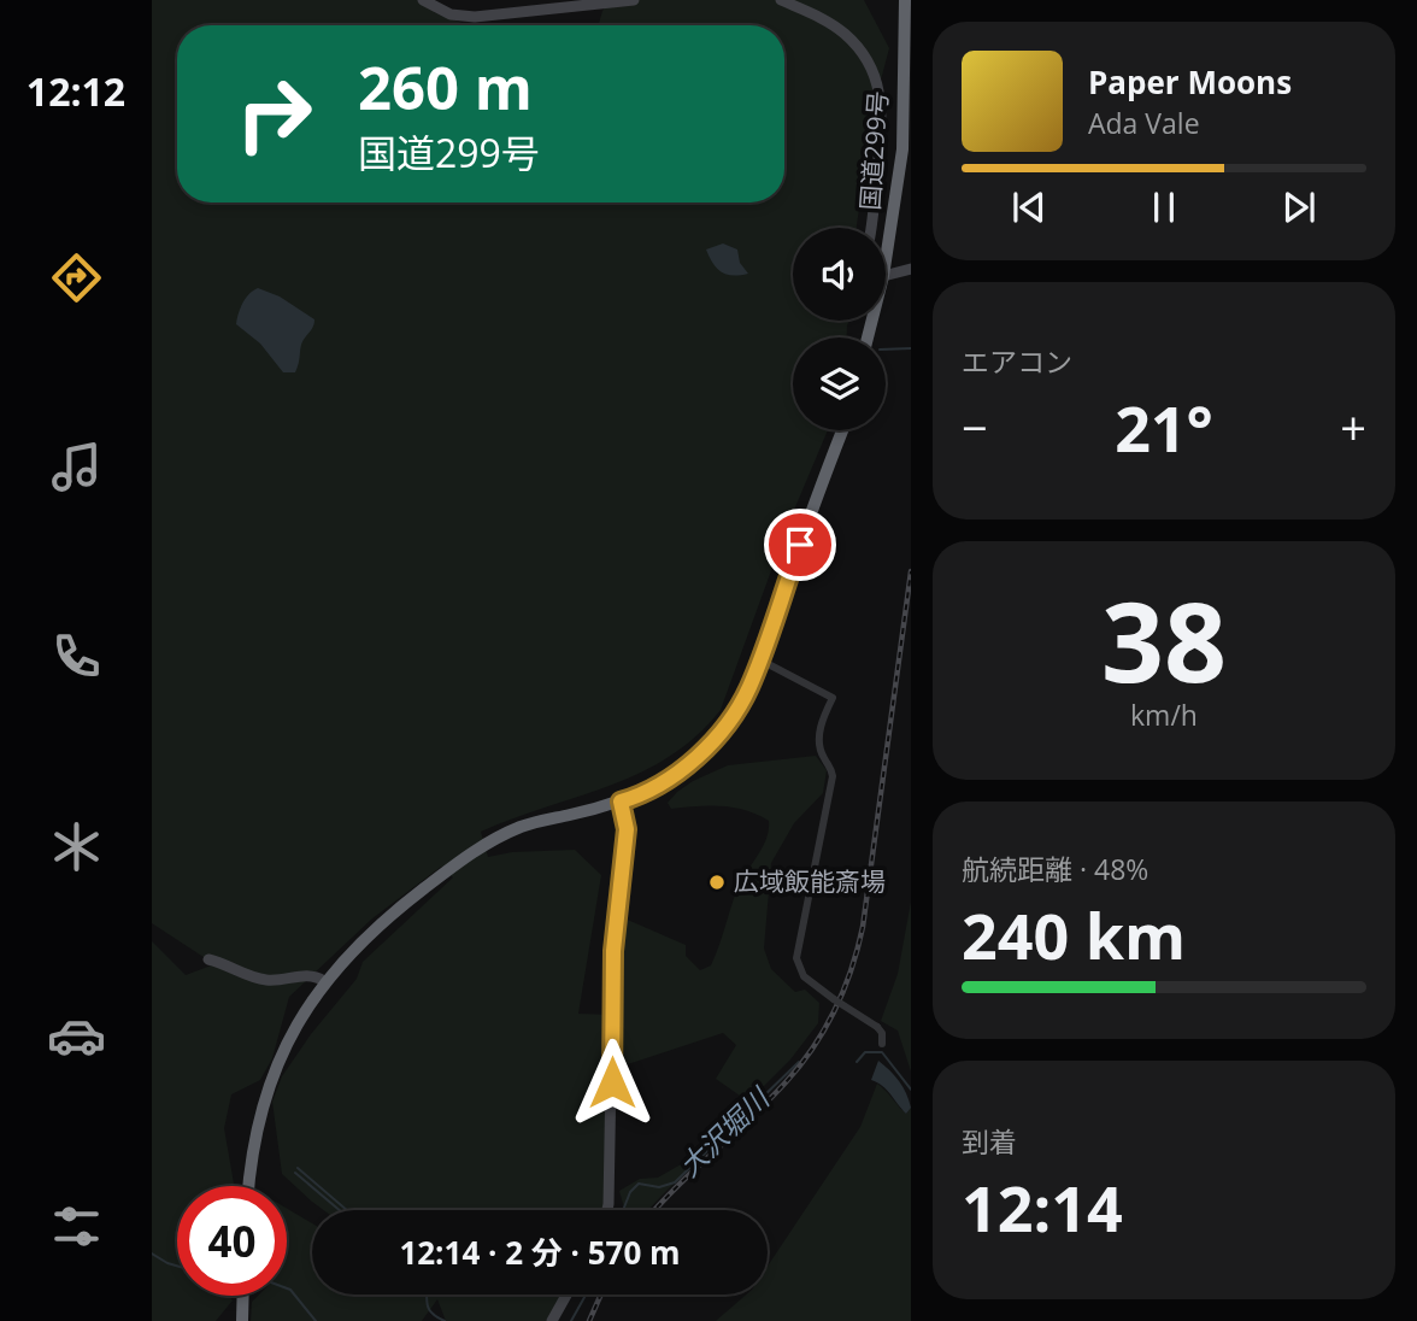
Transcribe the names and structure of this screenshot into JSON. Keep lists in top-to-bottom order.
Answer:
{
  "streets": {
    "highway": ["国道299号"]
  },
  "water": ["大沢堀川"],
  "places": ["広域飯能斎場"],
  "page": {
    "tabs": "12:12",
    "turn": ["260 m", "国道299号"],
    "song": ["Paper Moons", "Ada Vale"],
    "tile": [
      "エアコン",
      ["38", "km/h"],
      ["航続距離 · 48%", "240 km"],
      ["到着", "12:14"]
    ],
    "heat": ["−", "21°", "+"],
    "limit": "40",
    "trip": "12:14 · 2 分 · 570 m"
  }
}
